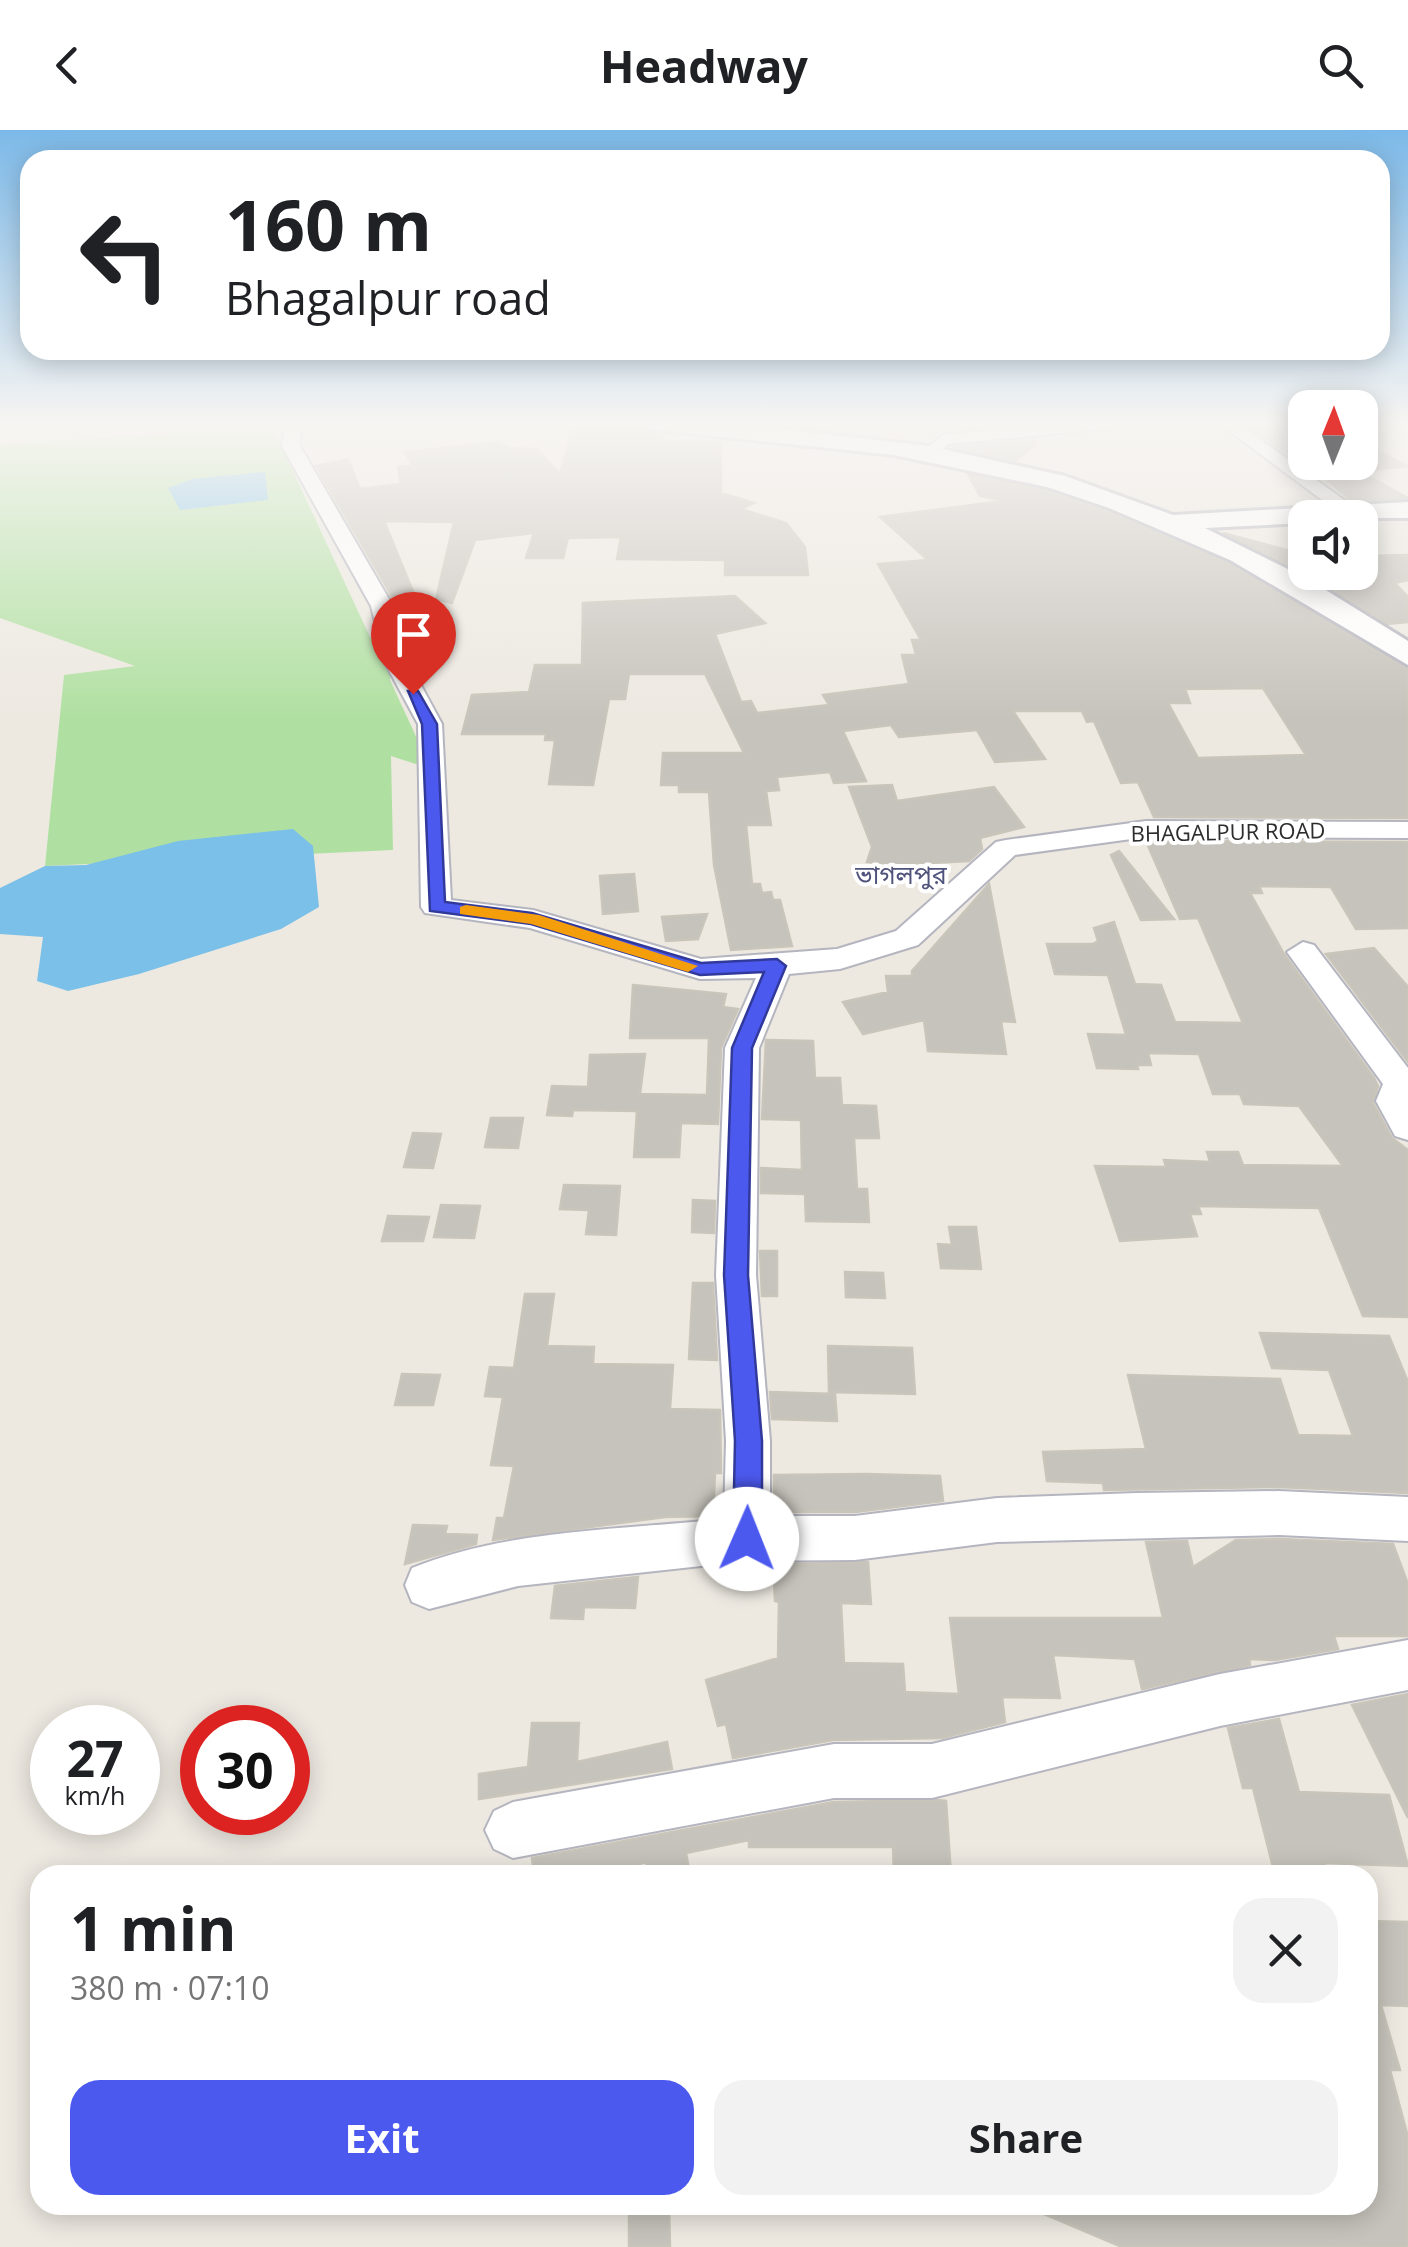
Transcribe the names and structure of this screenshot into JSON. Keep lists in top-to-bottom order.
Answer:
{
  "streets": {
    "street": ["BHAGALPUR ROAD"]
  },
  "districts": ["ভাগলপুর"],
  "north": "top",
  "page": {
    "header": "Headway",
    "turn": ["160 m", "Bhagalpur road"],
    "speed": "27 km/h",
    "limit": "30",
    "heading": ["1 min", "380 m · 07:10"],
    "buttons": ["Exit", "Share"]
  }
}
